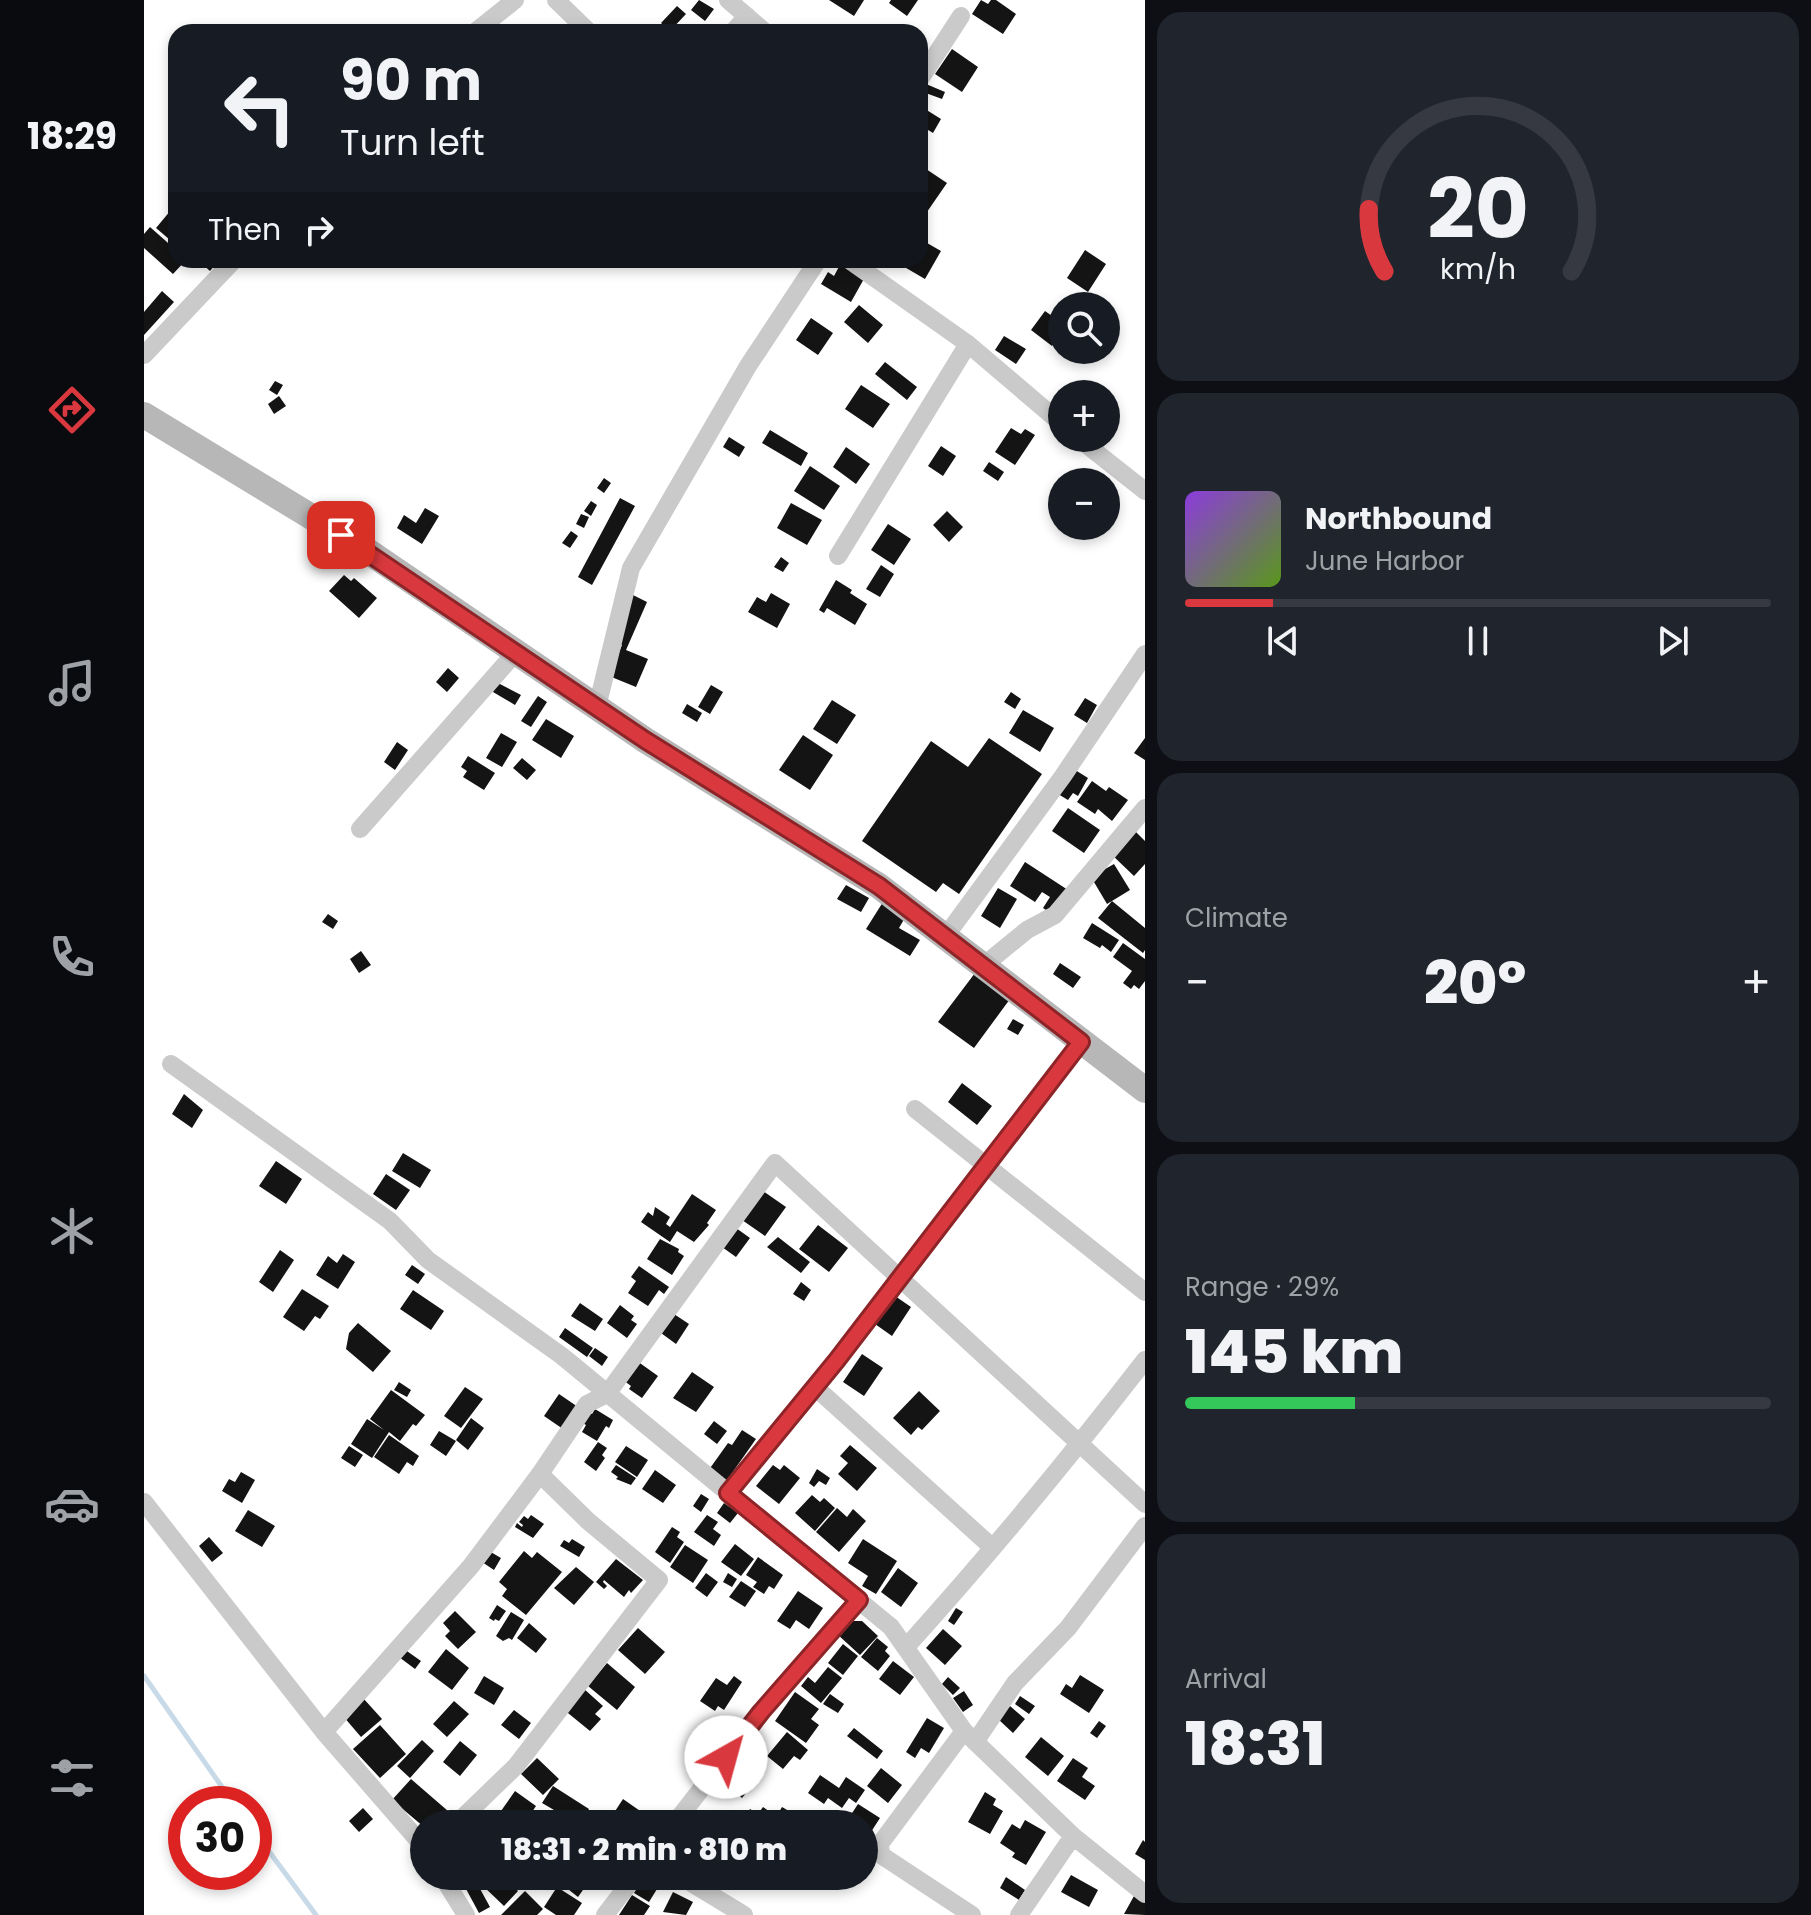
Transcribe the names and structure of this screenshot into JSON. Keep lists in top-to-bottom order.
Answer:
{
  "page": {
    "tabs": "18:29",
    "turn": ["90 m", "Turn left"],
    "then": "Then",
    "map_buttons": ["+", "−"],
    "song": ["Northbound", "June Harbor"],
    "tile": [
      "Climate",
      ["Range · 29%", "145 km"],
      ["Arrival", "18:31"]
    ],
    "heat": ["−", "20°", "+"],
    "limit": "30",
    "trip": "18:31 · 2 min · 810 m",
    "gauge": ["20", "km/h"]
  }
}
